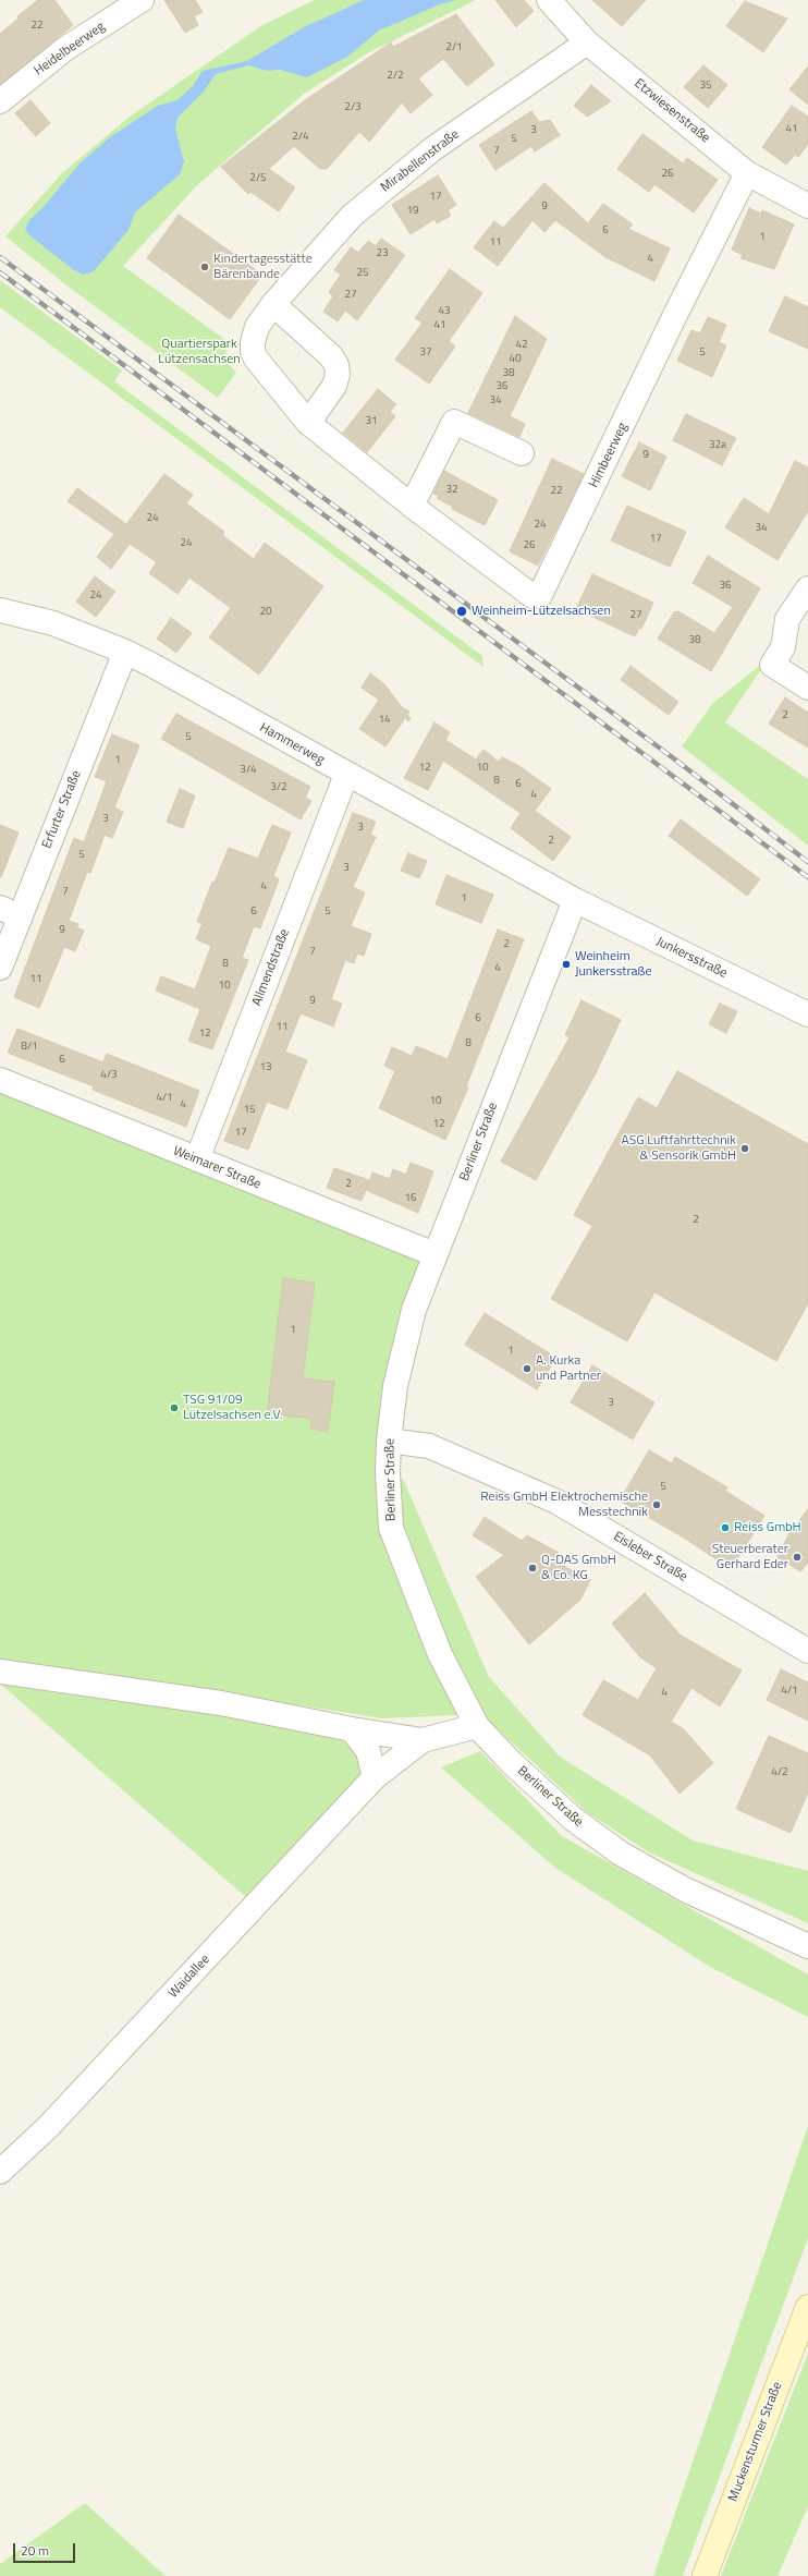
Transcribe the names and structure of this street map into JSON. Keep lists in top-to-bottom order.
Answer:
{
  "streets": {
    "main road": ["Muckensturmer Straße"],
    "street": [
      "Heidelbeerweg",
      "Etzwiesenstraße",
      "Mirabellenstraße",
      "Himbeerweg",
      "Hammerweg",
      "Erfurter Straße",
      "Junkersstraße",
      "Allmendstraße",
      "Berliner Straße",
      "Weimarer Straße",
      "Eisleber Straße",
      "Waidallee"
    ]
  },
  "crossings": [
    ["Etzwiesenstraße", "Mirabellenstraße"],
    ["Etzwiesenstraße", "Himbeerweg"],
    ["Mirabellenstraße", "Himbeerweg"],
    ["Hammerweg", "Erfurter Straße"],
    ["Hammerweg", "Junkersstraße"],
    ["Hammerweg", "Allmendstraße"],
    ["Hammerweg", "Berliner Straße"],
    ["Junkersstraße", "Berliner Straße"],
    ["Allmendstraße", "Weimarer Straße"],
    ["Berliner Straße", "Weimarer Straße"],
    ["Berliner Straße", "Eisleber Straße"],
    ["Berliner Straße", "Waidallee"]
  ],
  "parks": ["Quartierspark Lützensachsen"],
  "places": [
    "Kindertagesstätte Bärenbande",
    "Weinheim-Lützelsachsen",
    "Weinheim Junkersstraße",
    "ASG Luftfahrttechnik & Sensorik GmbH",
    "A. Kurka und Partner",
    "TSG 91/09 Lützelsachsen e.V.",
    "Reiss GmbH Elektrochemische Messtechnik",
    "Reiss GmbH",
    "Steuerberater Gerhard Eder",
    "Q-DAS GmbH & Co. KG"
  ],
  "house_numbers": [
    "22",
    "2/1",
    "2/2",
    "35",
    "2/3",
    "41",
    "3",
    "2/4",
    "5",
    "7",
    "26",
    "2/5",
    "17",
    "9",
    "19",
    "6",
    "1",
    "11",
    "23",
    "4",
    "25",
    "27",
    "43",
    "41",
    "42",
    "37",
    "5",
    "40",
    "38",
    "36",
    "34",
    "31",
    "32a",
    "9",
    "32",
    "22",
    "24",
    "24",
    "34",
    "17",
    "24",
    "26",
    "36",
    "24",
    "20",
    "27",
    "38",
    "2",
    "14",
    "5",
    "1",
    "12",
    "10",
    "3/4",
    "8",
    "6",
    "3/2",
    "4",
    "3",
    "3",
    "2",
    "5",
    "3",
    "4",
    "7",
    "1",
    "6",
    "5",
    "9",
    "2",
    "7",
    "8",
    "4",
    "11",
    "10",
    "9",
    "6",
    "11",
    "12",
    "8",
    "8/1",
    "6",
    "13",
    "4/3",
    "4/1",
    "10",
    "4",
    "15",
    "12",
    "17",
    "2",
    "16",
    "2",
    "1",
    "1",
    "3",
    "5",
    "4/1",
    "4",
    "4/2"
  ],
  "scale_bar": "20 m"
}
